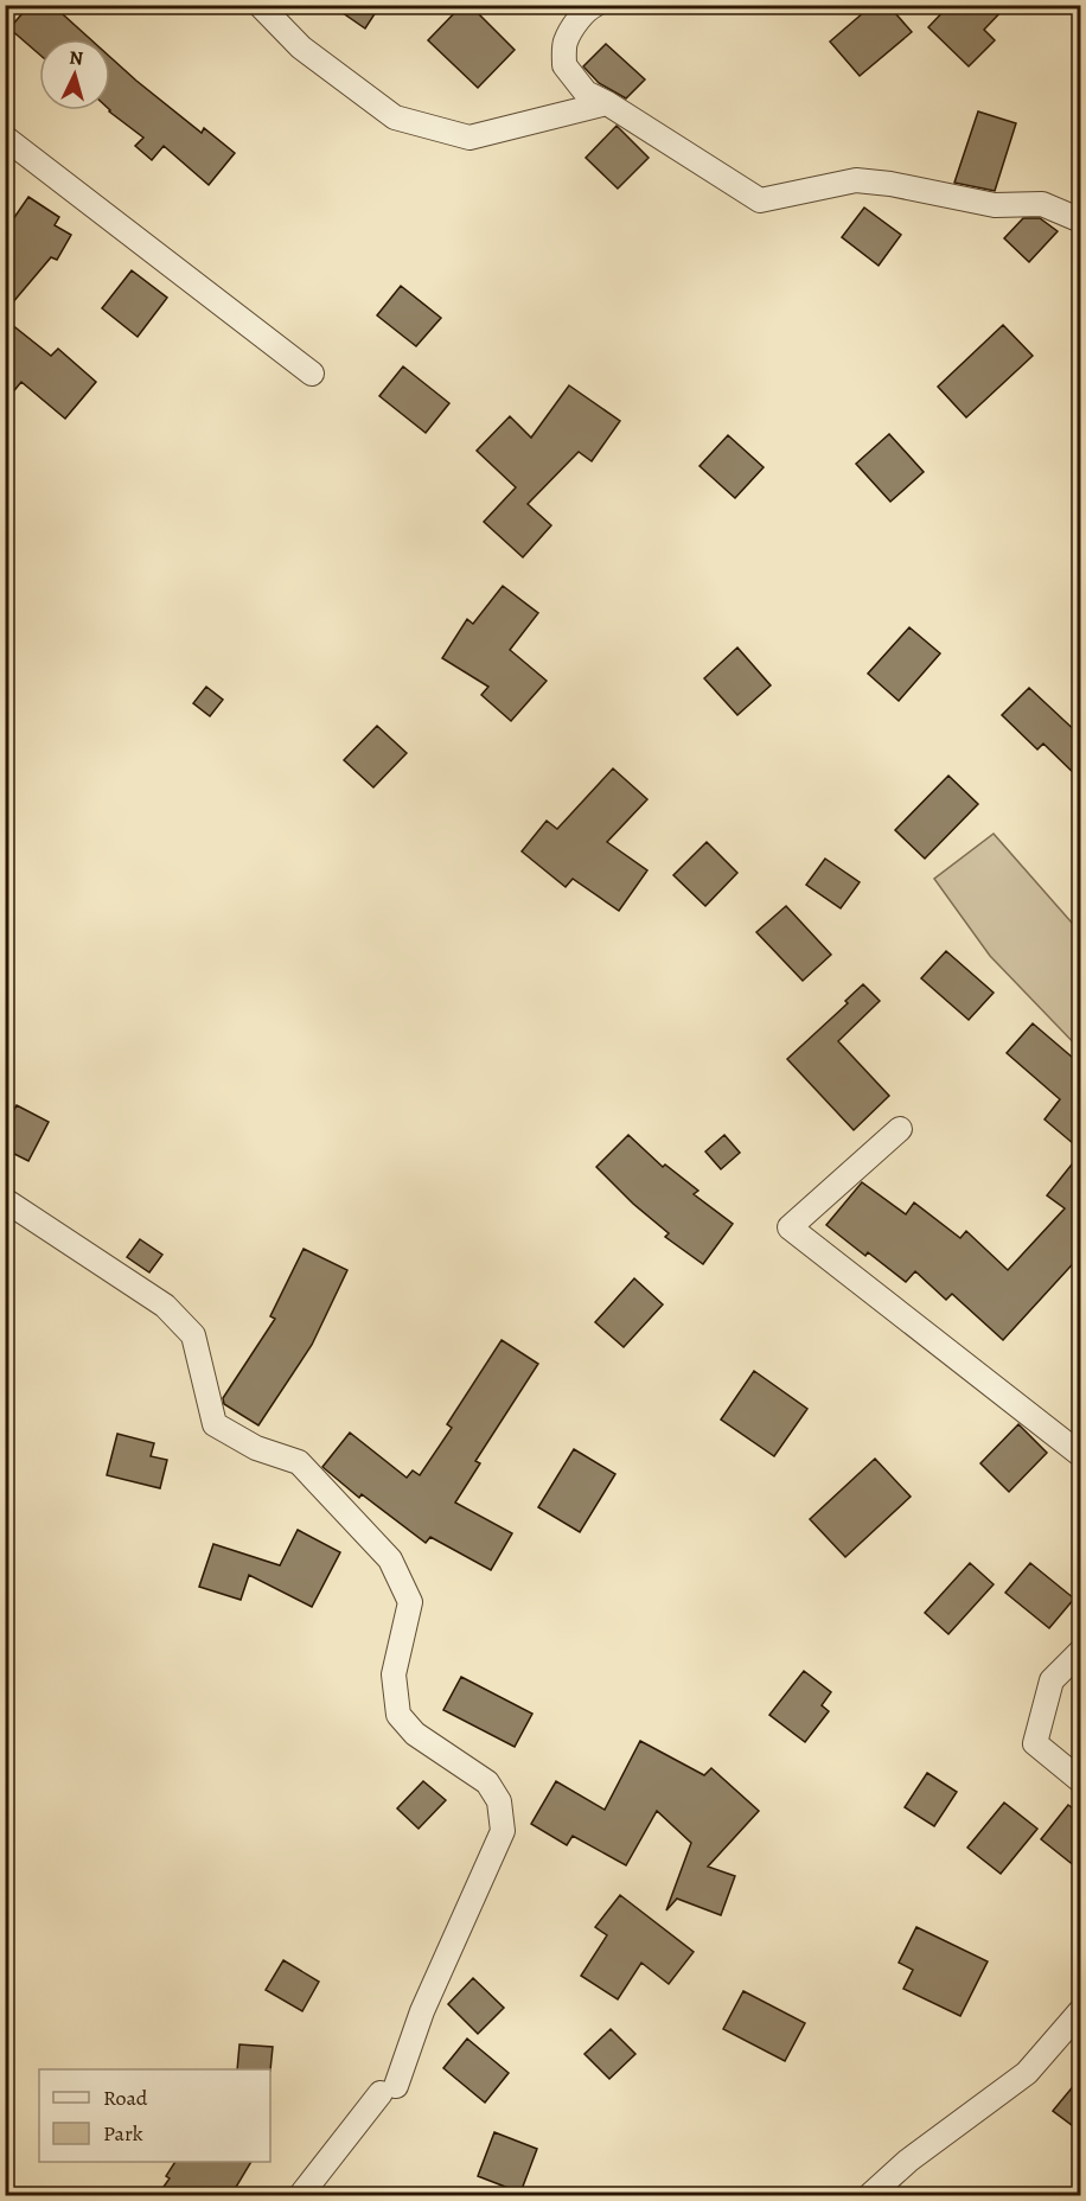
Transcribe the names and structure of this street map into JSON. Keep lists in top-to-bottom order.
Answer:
{
  "legend": ["Road", "Park"],
  "north": "top"
}
